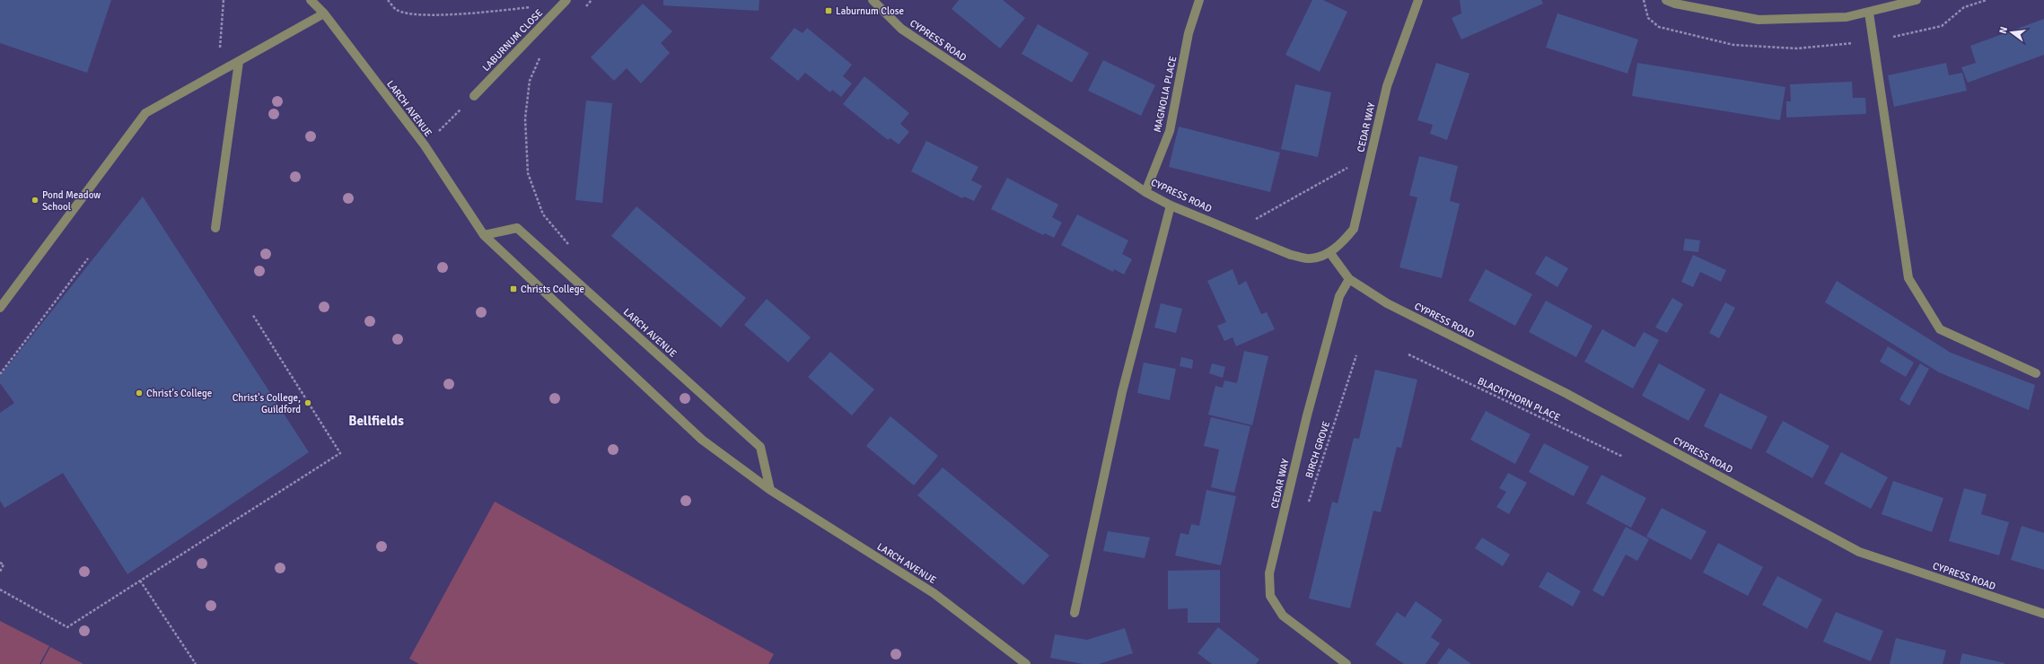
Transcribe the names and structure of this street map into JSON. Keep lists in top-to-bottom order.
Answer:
{
  "streets": {
    "street": [
      "LABURNUM CLOSE",
      "CYPRESS ROAD",
      "MAGNOLIA PLACE",
      "LARCH AVENUE",
      "CEDAR WAY"
    ],
    "path": ["BLACKTHORN PLACE", "BIRCH GROVE"]
  },
  "crossings": [
    ["CYPRESS ROAD", "MAGNOLIA PLACE"],
    ["CYPRESS ROAD", "CEDAR WAY"]
  ],
  "districts": ["Bellfields"],
  "places": {
    "transit": ["Laburnum Close", "Christs College"],
    "other": ["Pond Meadow School", "Christ's College", "Christ's College, Guildford"]
  },
  "north": "left"
}
